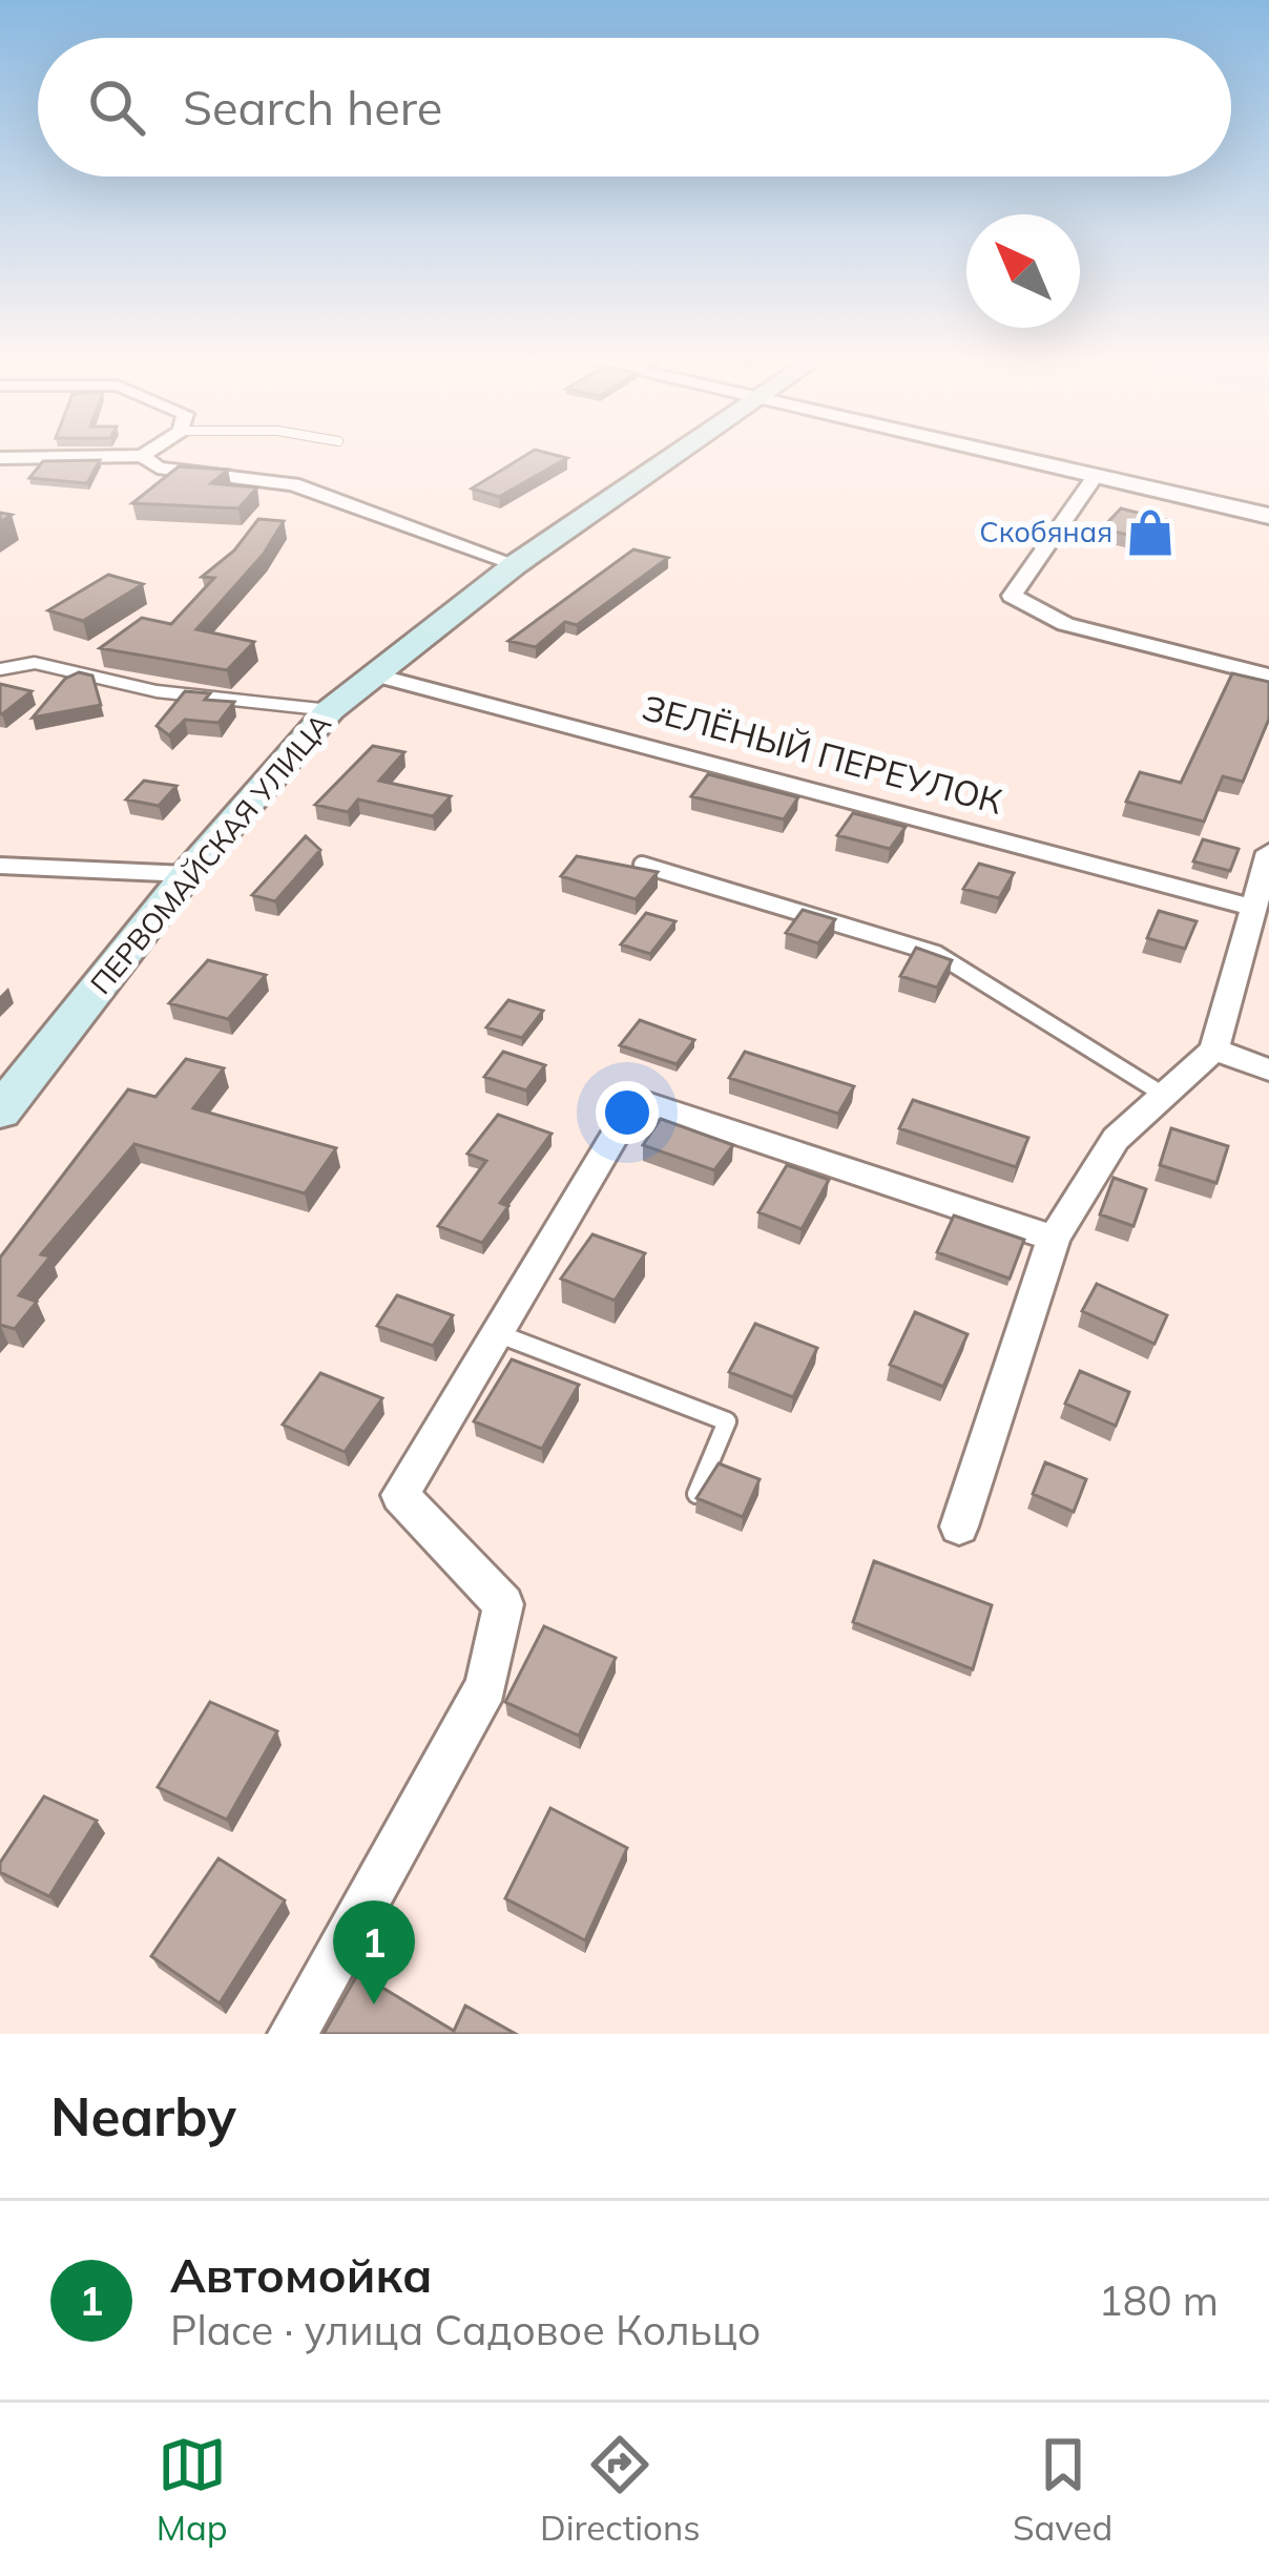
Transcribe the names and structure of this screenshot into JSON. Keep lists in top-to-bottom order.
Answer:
{
  "streets": {
    "main road": ["ПЕРВОМАЙСКАЯ УЛИЦА"],
    "street": ["ЗЕЛЁНЫЙ ПЕРЕУЛОК"]
  },
  "crossings": [
    ["ЗЕЛЁНЫЙ ПЕРЕУЛОК", "ПЕРВОМАЙСКАЯ УЛИЦА"]
  ],
  "places": {
    "shop": ["Скобяная"]
  },
  "north": "top left",
  "page": {
    "search": "Search here",
    "pins": "1",
    "heading": "Nearby",
    "list": [
      {
        "mark": "1",
        "name": "Автомойка",
        "note": "Place · улица Садовое Кольцо",
        "value": "180 m"
      }
    ],
    "nav": ["Map", "Directions", "Saved"]
  }
}
